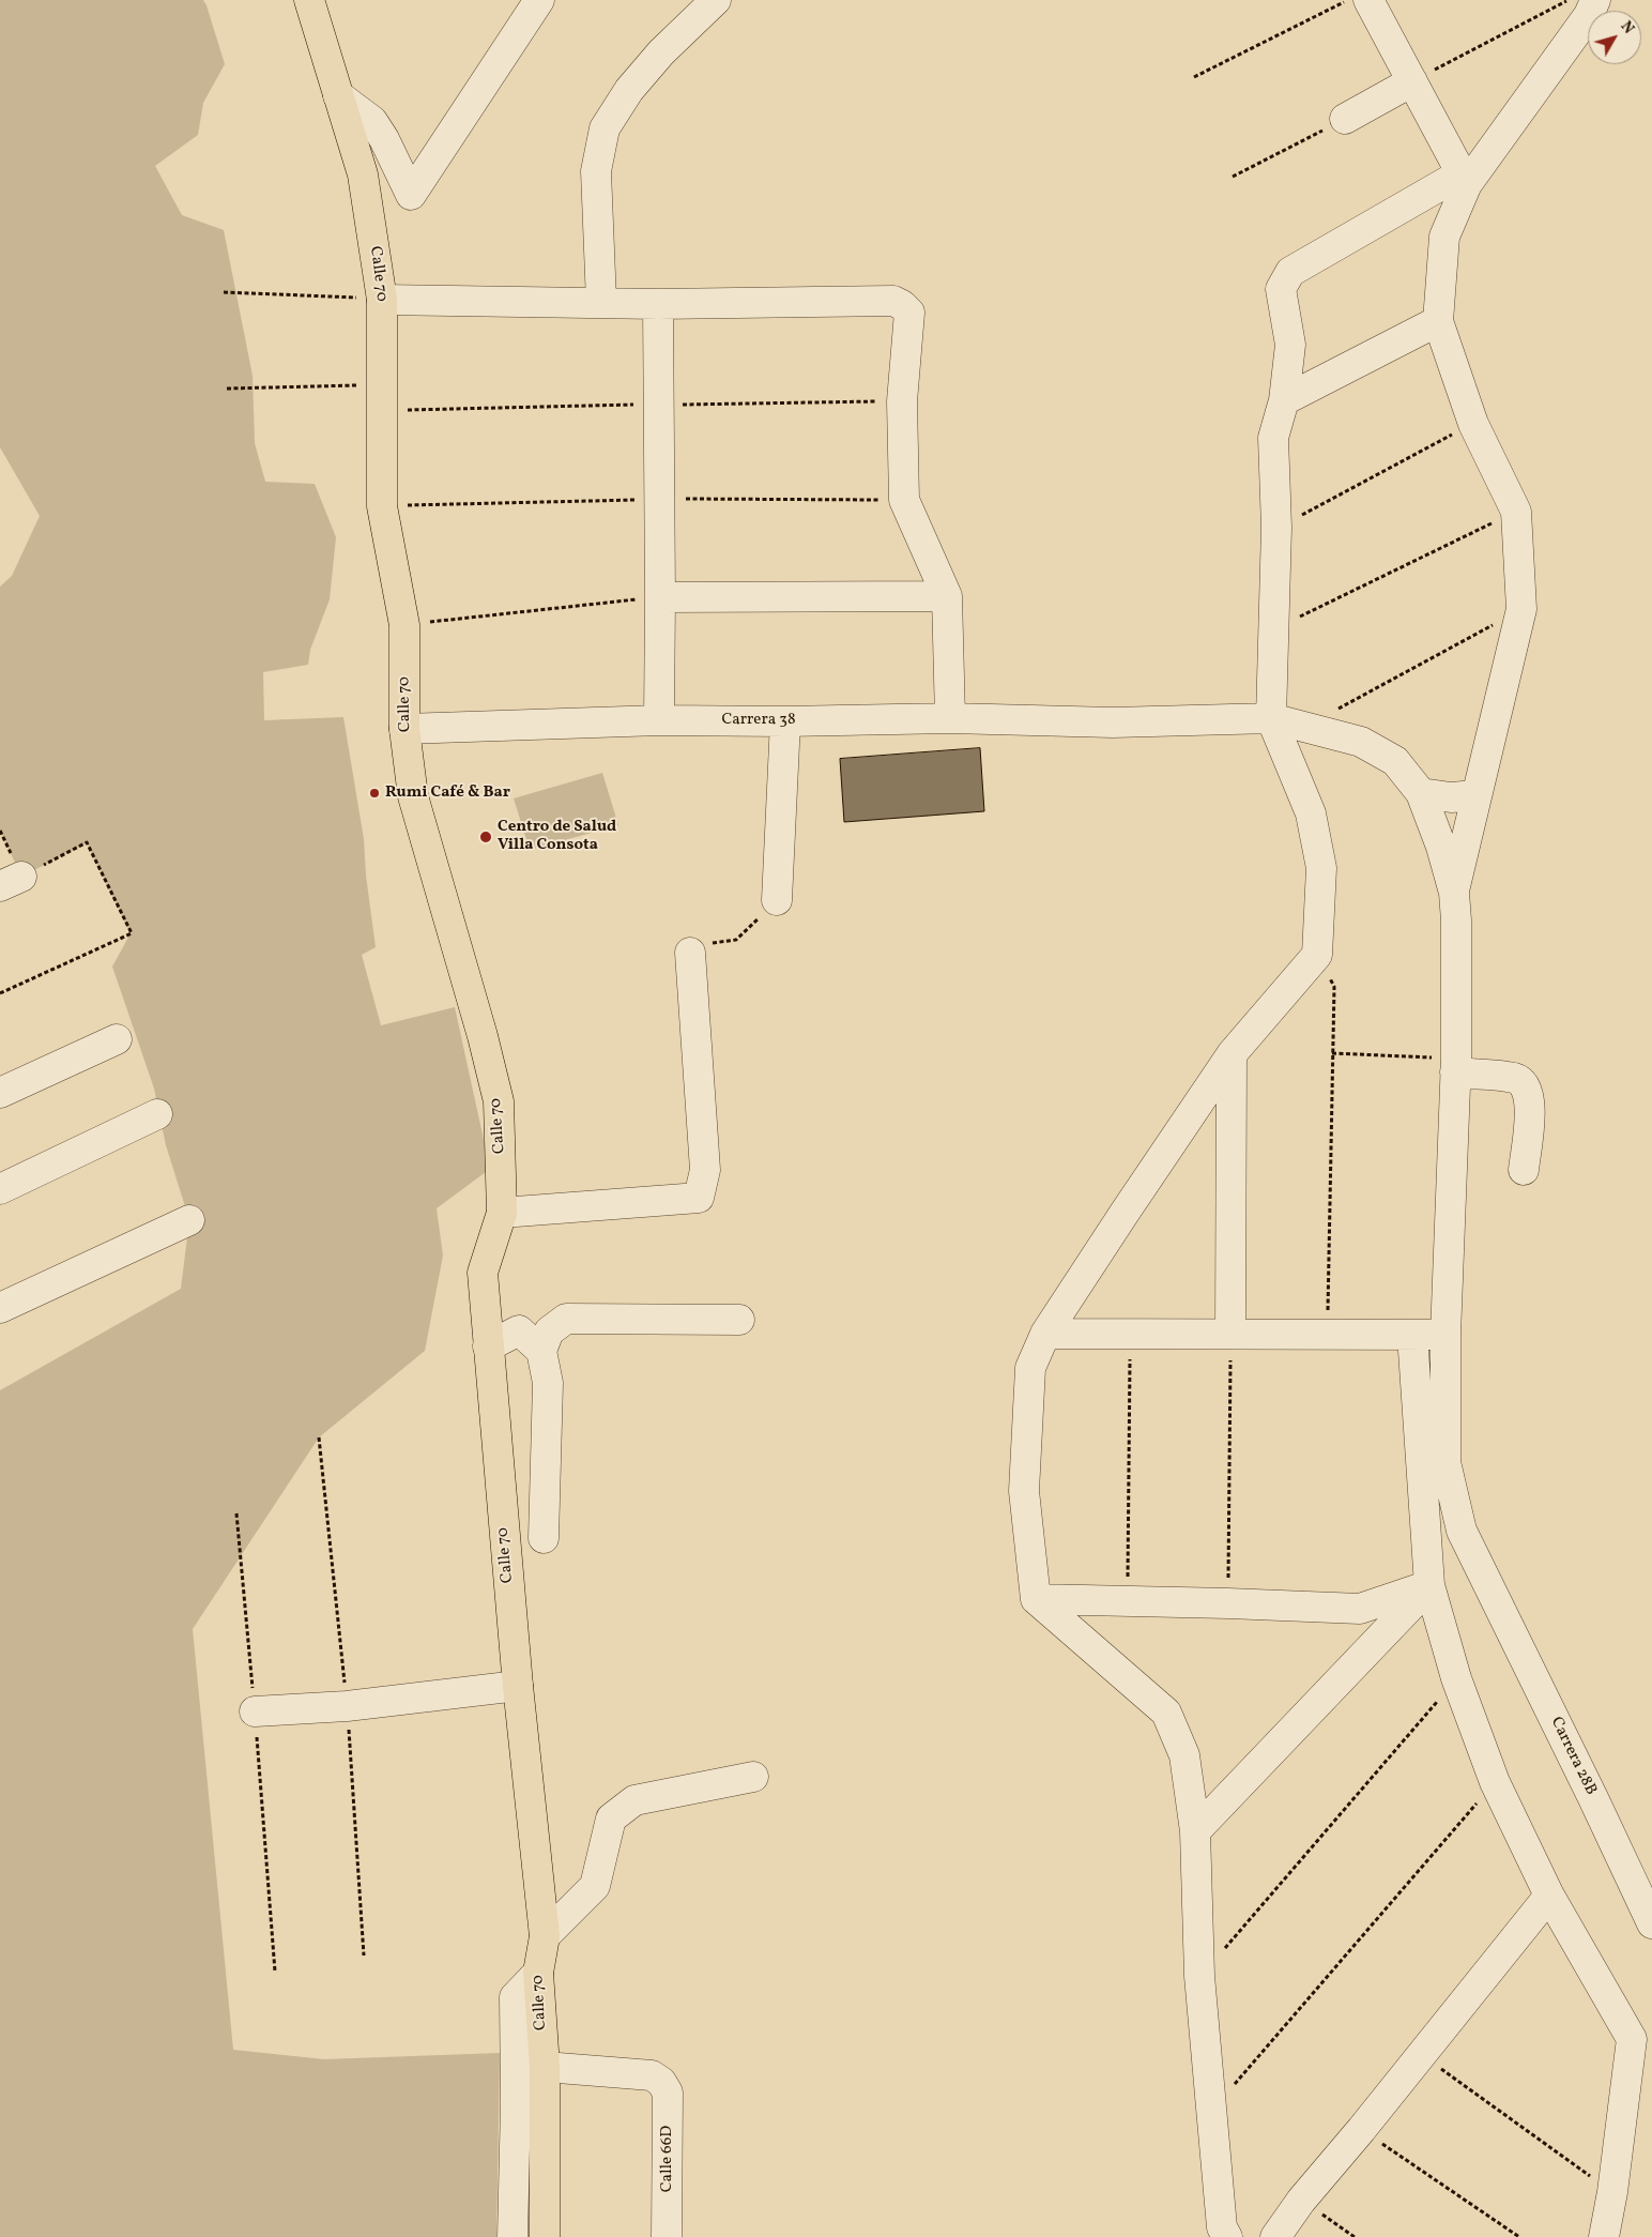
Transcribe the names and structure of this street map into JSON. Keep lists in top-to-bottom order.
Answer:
{
  "streets": {
    "main road": ["Calle 70"],
    "street": ["Carrera 38", "Carrera 28B", "Calle 66D"]
  },
  "crossings": [
    ["Calle 70", "Carrera 38"],
    ["Calle 70", "Calle 66D"],
    ["Carrera 38", "Carrera 28B"]
  ],
  "places": ["Rumi Café & Bar", "Centro de Salud Villa Consota"],
  "north": "top right"
}
